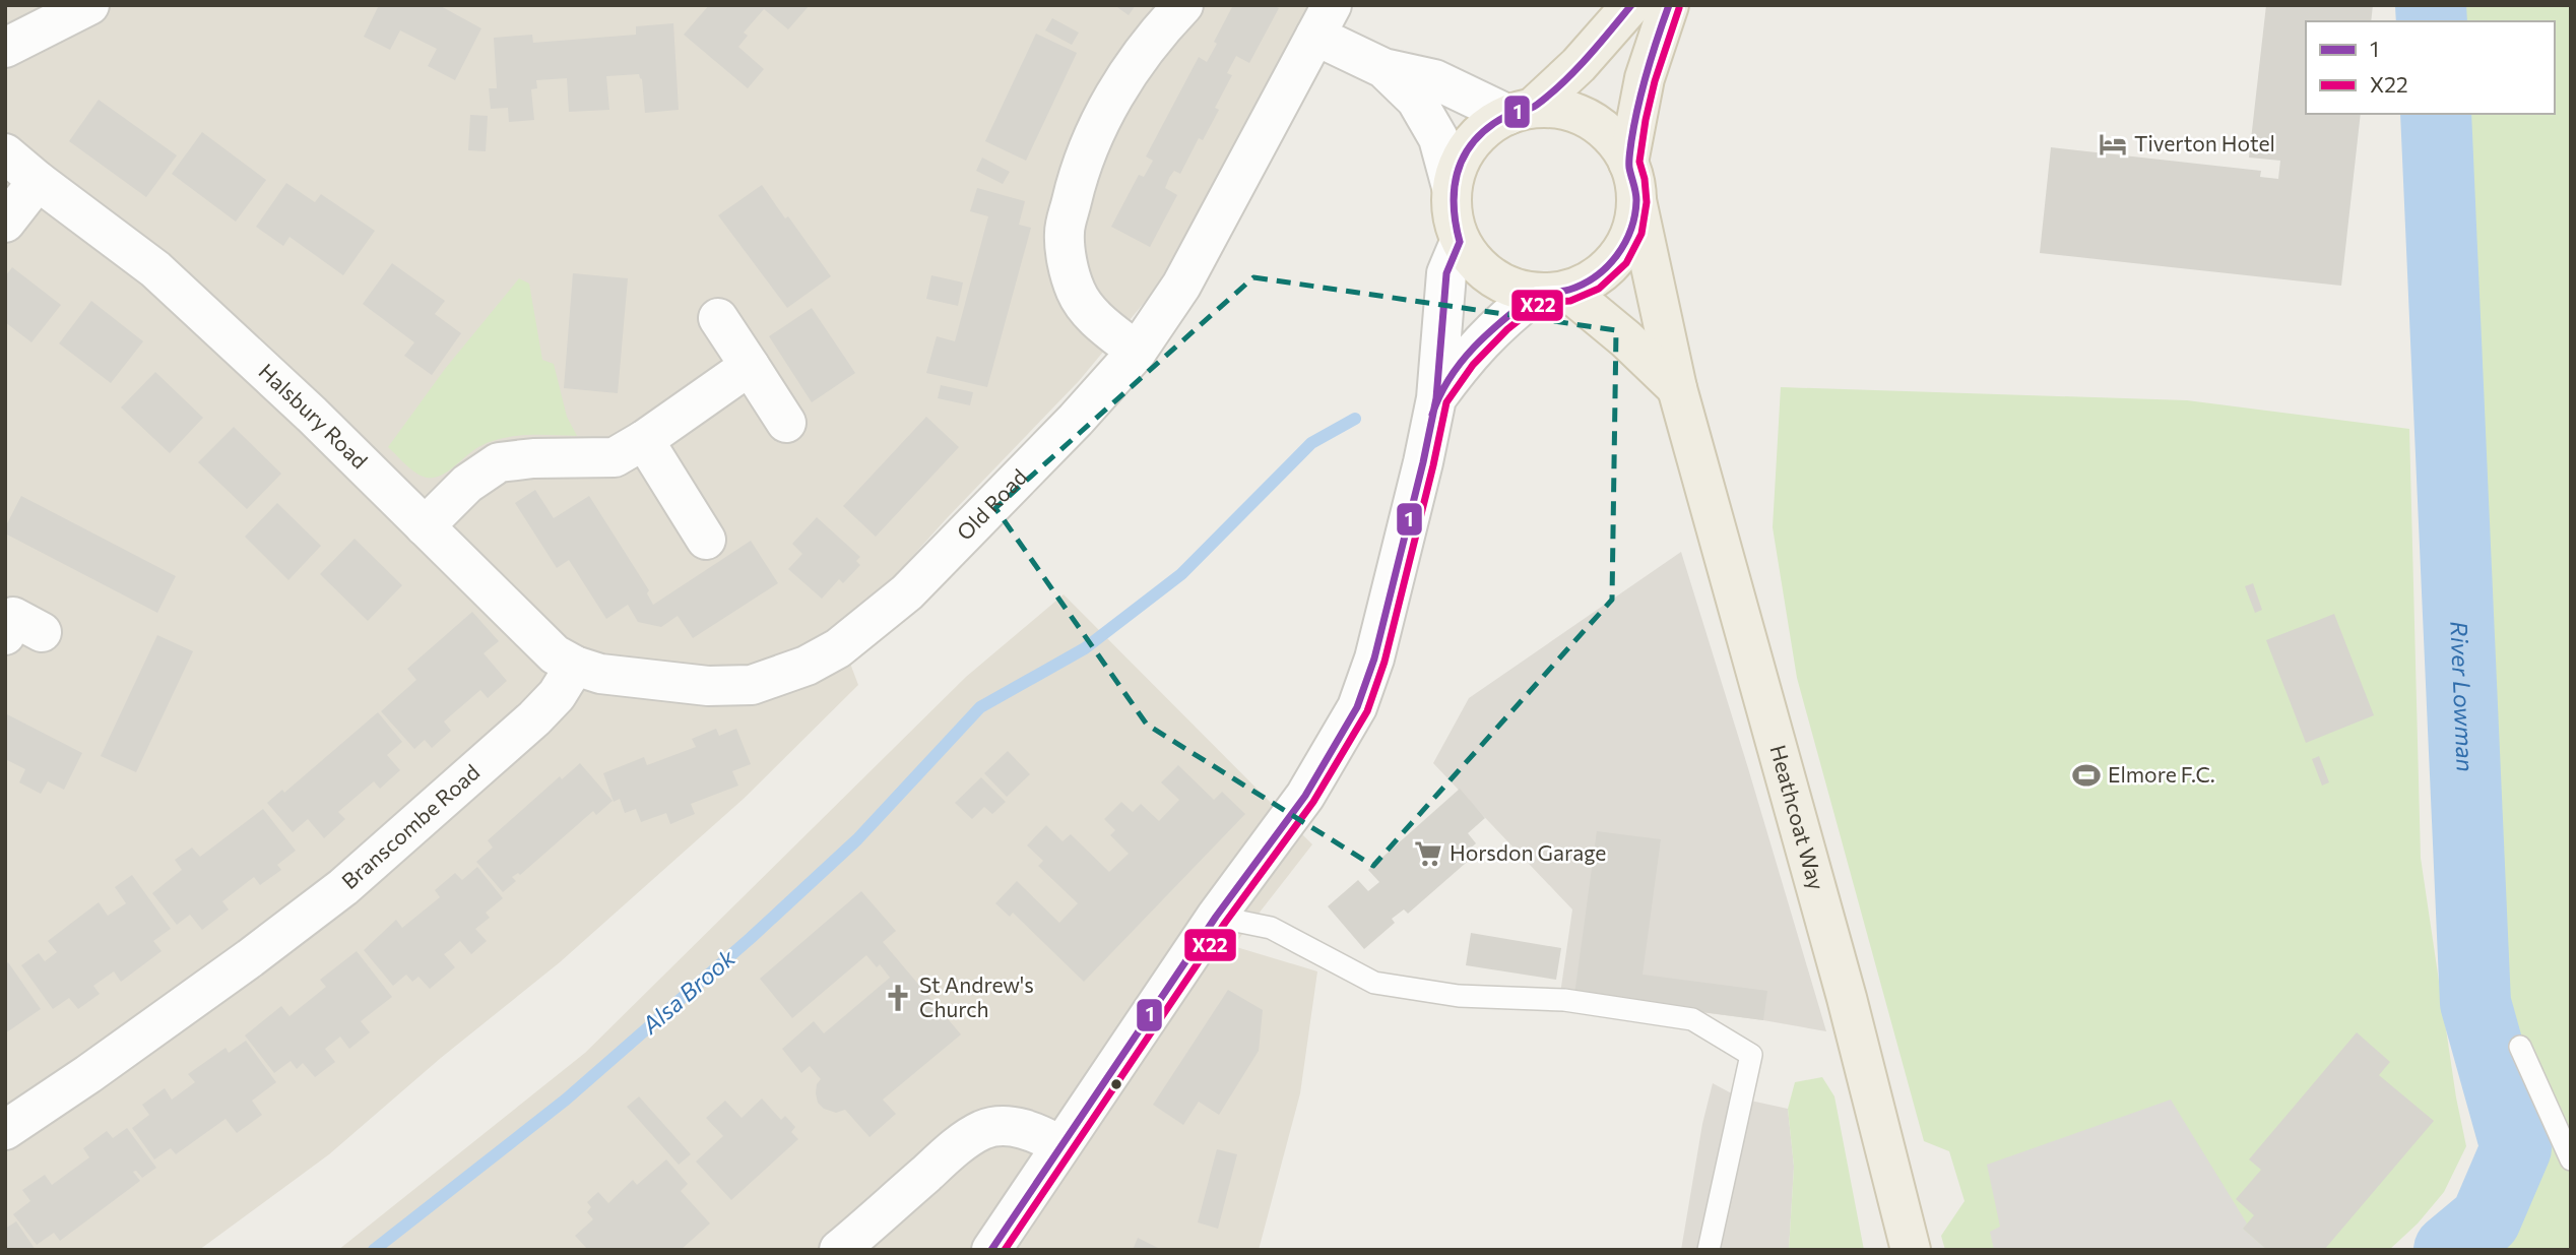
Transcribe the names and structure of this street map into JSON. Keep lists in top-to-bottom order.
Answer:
{
  "streets": {
    "main road": ["Heathcoat Way"],
    "street": ["Halsbury Road", "Old Road", "Branscombe Road"]
  },
  "crossings": [
    ["Halsbury Road", "Old Road"],
    ["Halsbury Road", "Branscombe Road"],
    ["Old Road", "Branscombe Road"]
  ],
  "water": ["River Lowman", "Alsa Brook"],
  "places": {
    "hotel": ["Tiverton Hotel"],
    "sports": ["Elmore F.C."],
    "supermarket": ["Horsdon Garage"],
    "church": ["St Andrew's Church"]
  },
  "lines": ["transit line 1", "transit line X22"],
  "legend": ["1", "X22"]
}
